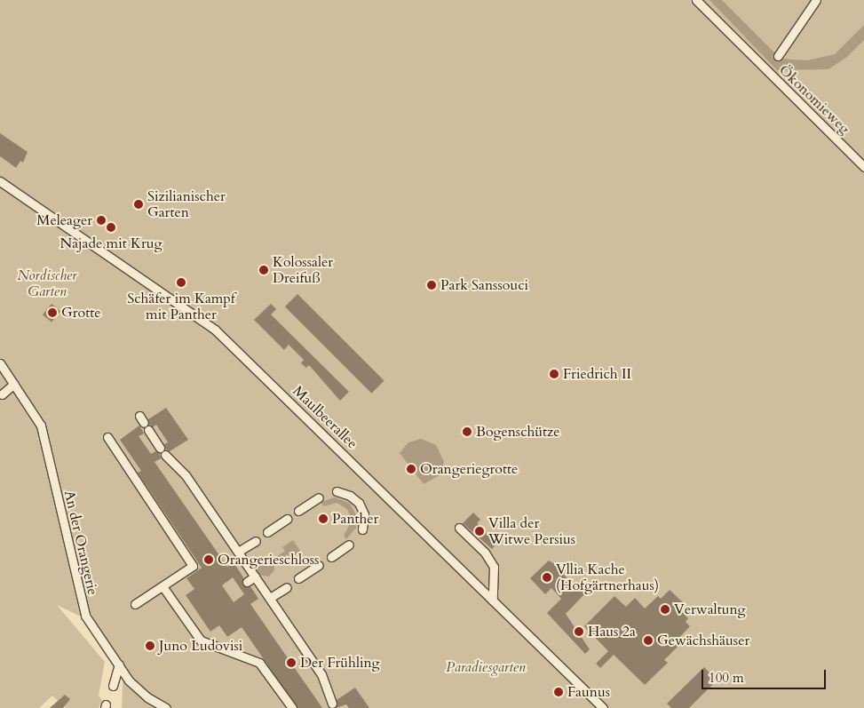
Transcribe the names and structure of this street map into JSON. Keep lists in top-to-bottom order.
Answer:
{
  "streets": {
    "street": ["Ökonomieweg", "Maulbeerallee", "An der Orangerie"]
  },
  "parks": ["Nordischer Garten", "Paradiesgarten"],
  "places": [
    "Sizilianischer Garten",
    "Meleager",
    "Najade mit Krug",
    "Kolossaler Dreifuß",
    "Schäfer im Kampf mit Panther",
    "Park Sanssouci",
    "Grotte",
    "Friedrich II",
    "Bogenschütze",
    "Orangeriegrotte",
    "Panther",
    "Villa der Witwe Persius",
    "Orangerieschloss",
    "Vllia Kache (Hofgärtnerhaus)",
    "Verwaltung",
    "Haus 2a",
    "Gewächshäuser",
    "Juno Ludovisi",
    "Der Frühling",
    "Faunus"
  ],
  "scale_bar": "100 m"
}
